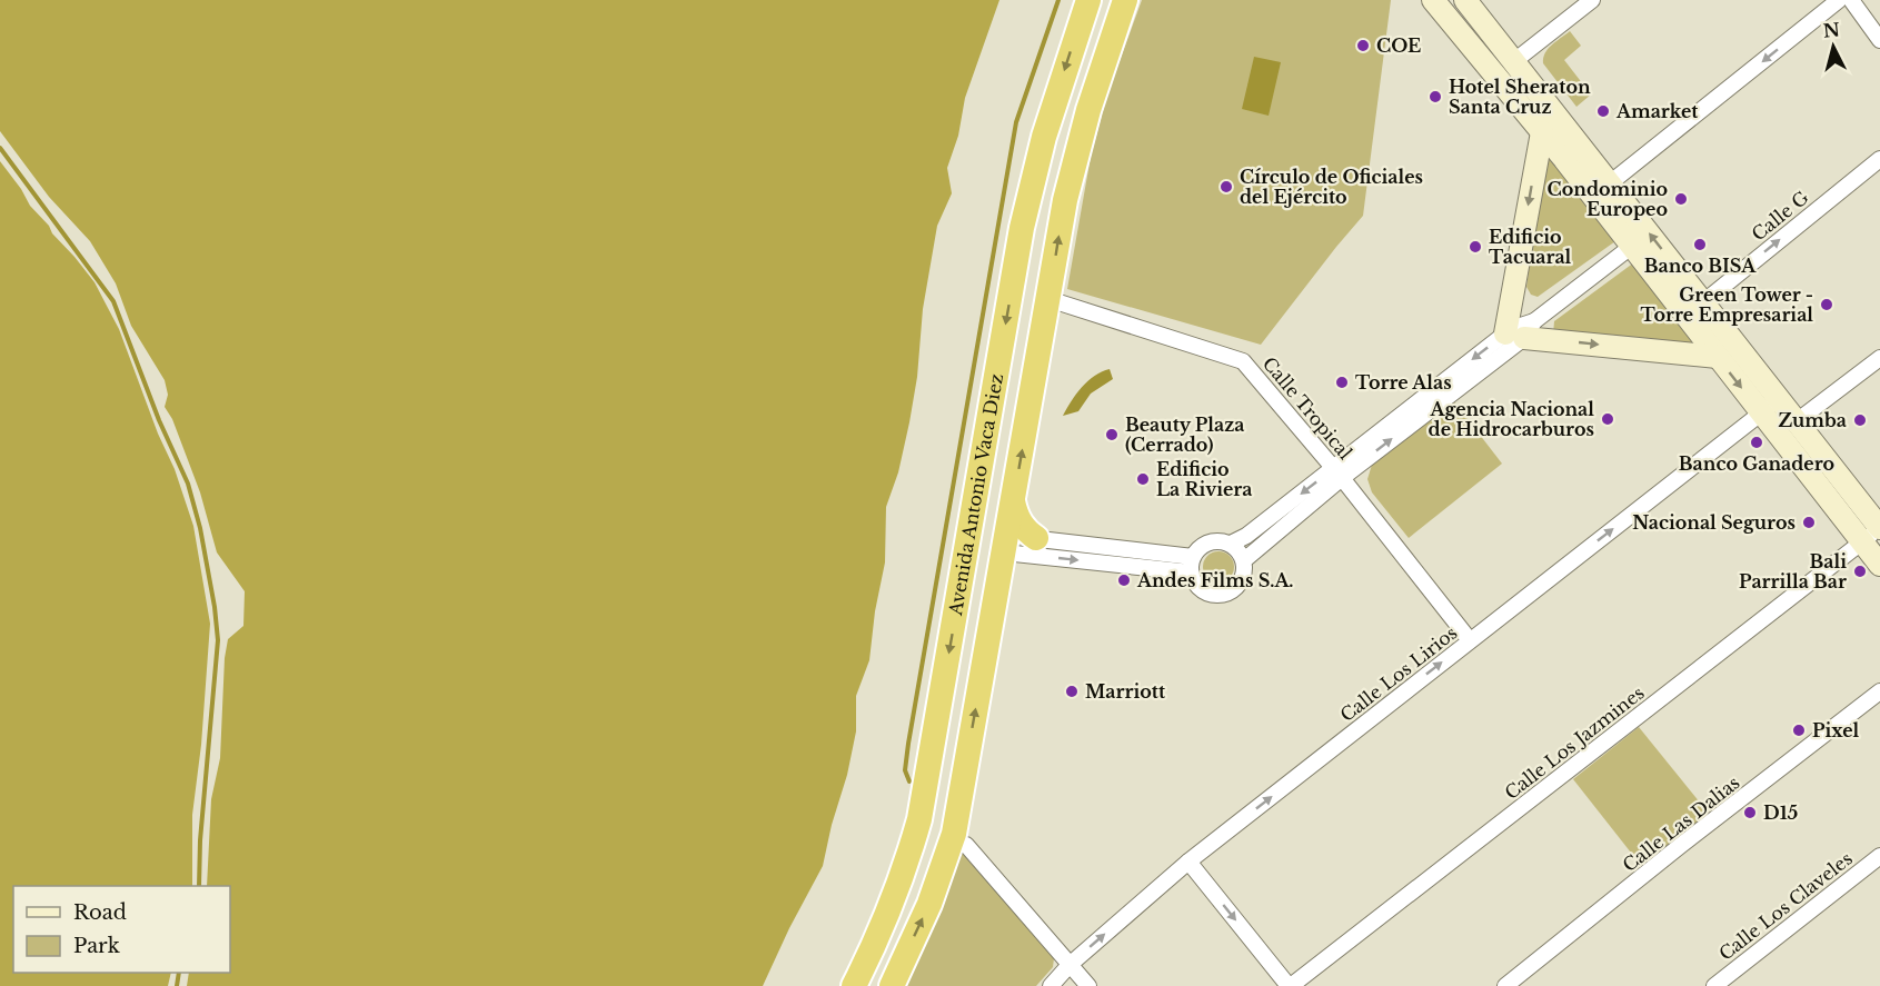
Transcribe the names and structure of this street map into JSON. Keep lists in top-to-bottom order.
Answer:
{
  "streets": {
    "highway": ["Avenida Antonio Vaca Diez"],
    "street": [
      "Calle G",
      "Calle Tropical",
      "Calle Los Lirios",
      "Calle Los Jazmines",
      "Calle Las Dalias",
      "Calle Los Claveles"
    ]
  },
  "crossings": [
    ["Calle Tropical", "Avenida Antonio Vaca Diez"],
    ["Calle Tropical", "Calle Los Lirios"]
  ],
  "one_way": ["Calle G", "Calle Los Lirios"],
  "places": [
    "COE",
    "Hotel Sheraton Santa Cruz",
    "Amarket",
    "Círculo de Oficiales del Ejército",
    "Condominio Europeo",
    "Banco BISA",
    "Edificio Tacuaral",
    "Green Tower - Torre Empresarial",
    "Torre Alas",
    "Agencia Nacional de Hidrocarburos",
    "Zumba",
    "Beauty Plaza (Cerrado)",
    "Banco Ganadero",
    "Edificio La Riviera",
    "Nacional Seguros",
    "Bali Parrilla Bar",
    "Andes Films S.A.",
    "Marriott",
    "Pixel",
    "D15"
  ],
  "legend": ["Road", "Park"],
  "north": "top"
}
